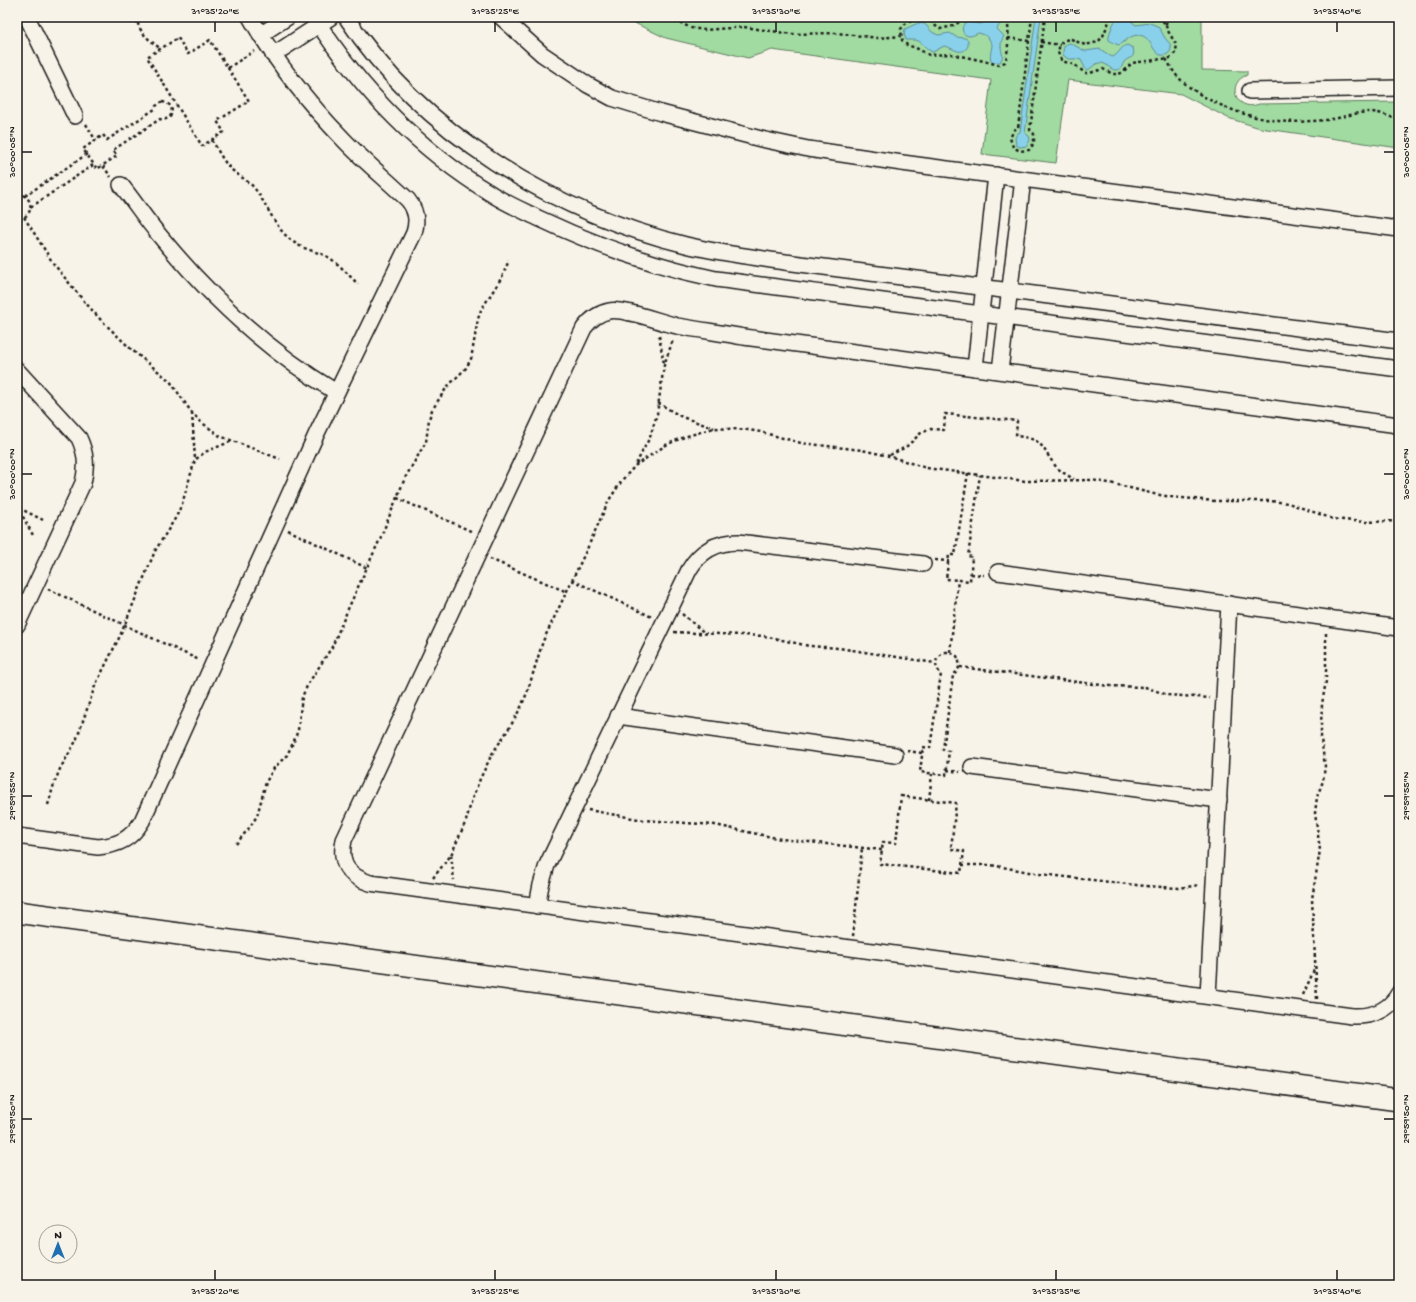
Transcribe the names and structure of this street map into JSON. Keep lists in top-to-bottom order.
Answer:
{
  "north": "top",
  "coordinates": [
    "31°35'20\"E",
    "31°35'25\"E",
    "31°35'30\"E",
    "31°35'35\"E",
    "31°35'40\"E",
    "30°00'05\"N",
    "30°00'00\"N",
    "29°59'55\"N",
    "29°59'50\"N"
  ]
}
